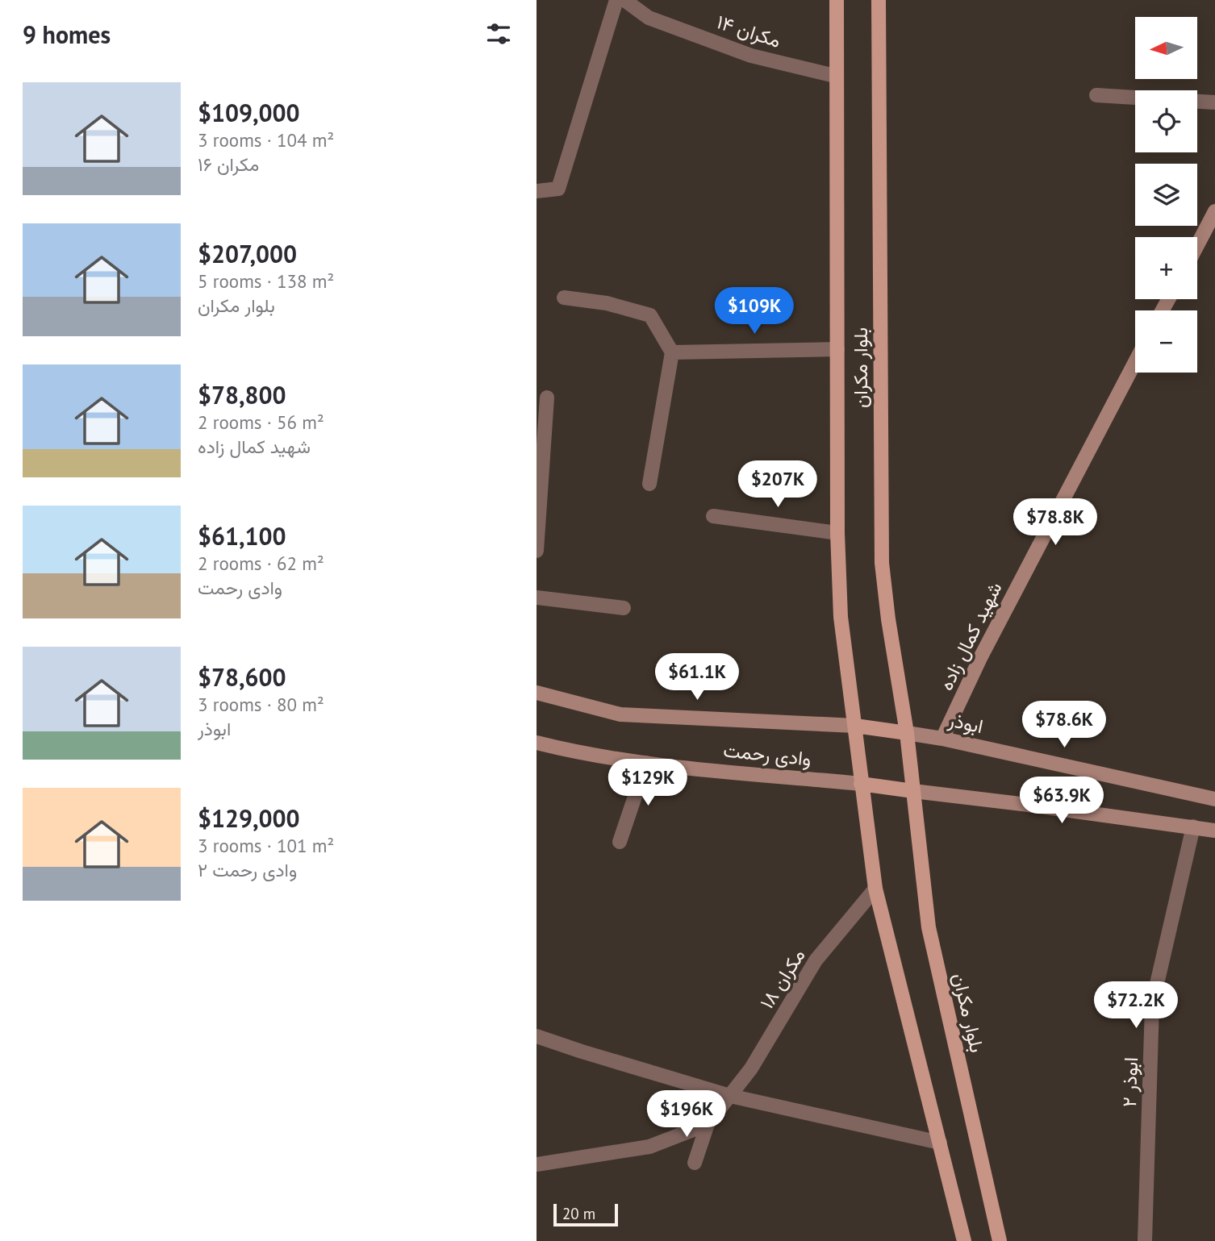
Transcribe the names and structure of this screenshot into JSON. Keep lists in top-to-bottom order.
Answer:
{
  "streets": {
    "main road": ["بلوار مکران"],
    "street": [
      "مکران ۱۴",
      "شهید کمال زاده",
      "ابوذر",
      "وادی رحمت",
      "مکران ۱۸",
      "ابوذر ۲"
    ]
  },
  "crossings": [
    ["مکران ۱۴", "بلوار مکران"],
    ["بلوار مکران", "ابوذر"],
    ["بلوار مکران", "وادی رحمت"],
    ["بلوار مکران", "مکران ۱۸"],
    ["شهید کمال زاده", "ابوذر"]
  ],
  "scale_bar": "20 m",
  "north": "left",
  "page": {
    "heading": "9 homes",
    "map_buttons": ["+", "−"],
    "list": [
      {
        "name": "$109,000",
        "note": "3 rooms · 104 m² · مکران ۱۶"
      },
      {
        "name": "$207,000",
        "note": "5 rooms · 138 m² · بلوار مکران"
      },
      {
        "name": "$78,800",
        "note": "2 rooms · 56 m² · شهید کمال زاده"
      },
      {
        "name": "$61,100",
        "note": "2 rooms · 62 m² · وادی رحمت"
      },
      {
        "name": "$78,600",
        "note": "3 rooms · 80 m² · ابوذر"
      },
      {
        "name": "$129,000",
        "note": "3 rooms · 101 m² · وادی رحمت ۲"
      }
    ],
    "price": [
      "$109K",
      "$207K",
      "$78.8K",
      "$61.1K",
      "$78.6K",
      "$129K",
      "$63.9K",
      "$72.2K",
      "$196K"
    ],
    "scale": "20 m"
  }
}
